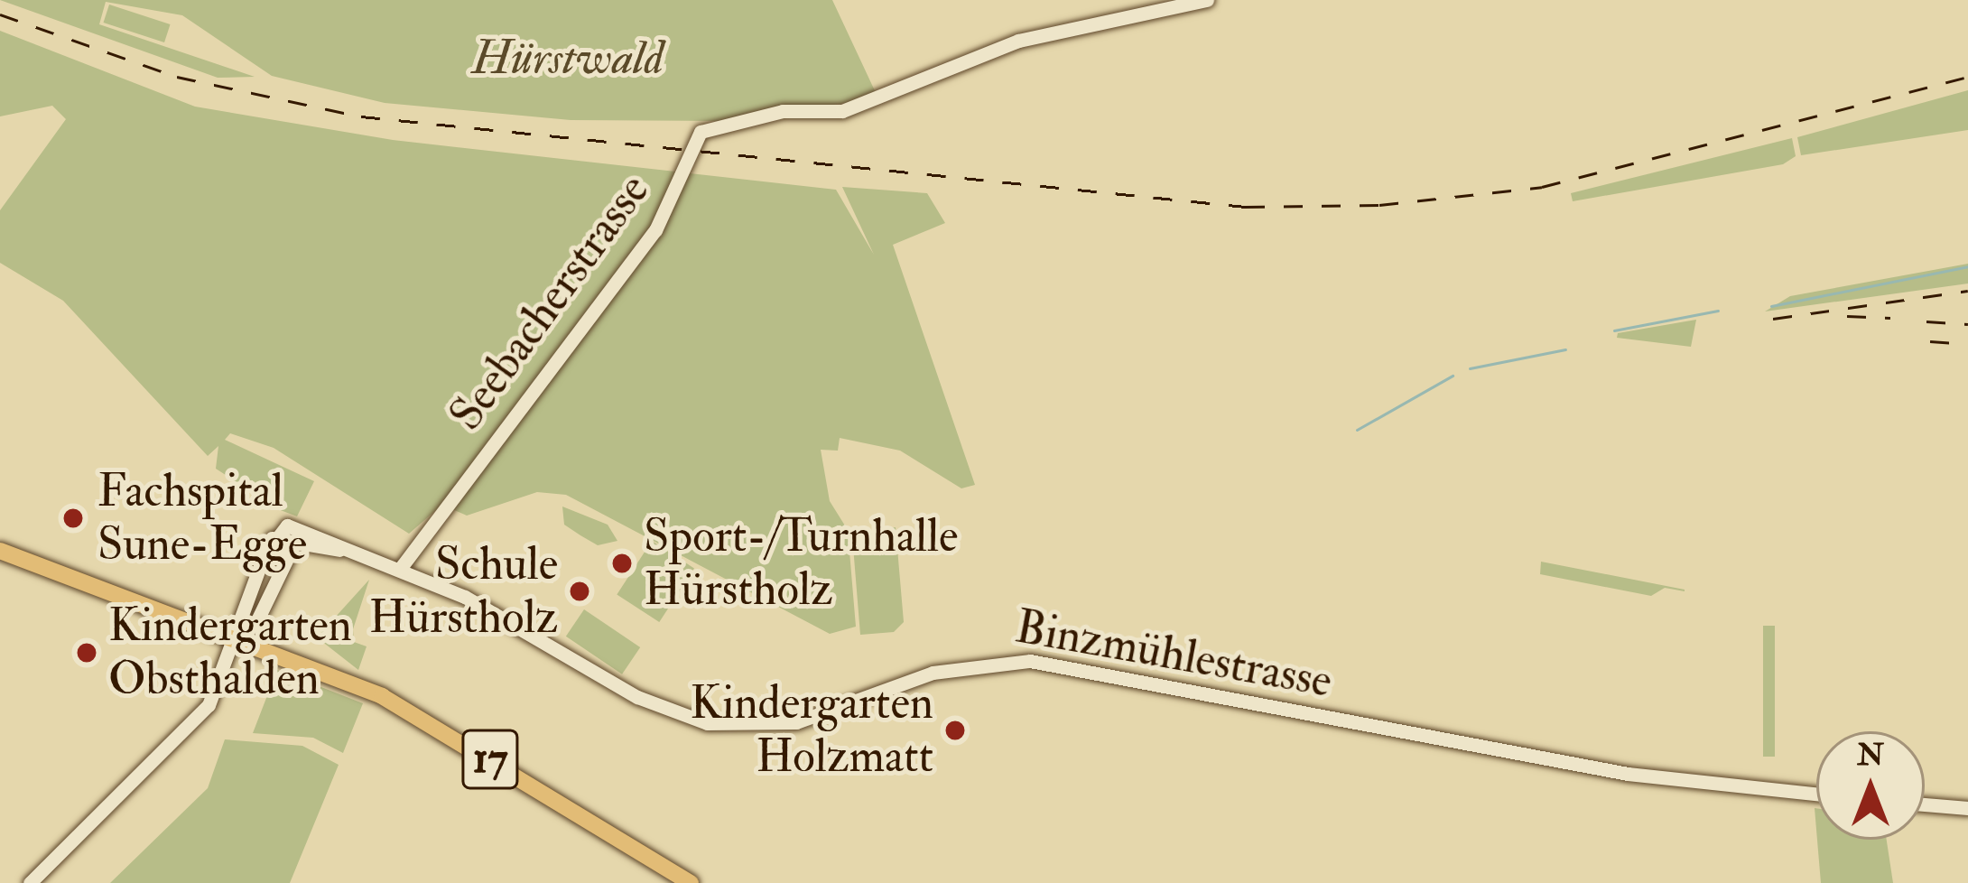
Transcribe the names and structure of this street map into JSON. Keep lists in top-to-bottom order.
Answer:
{
  "streets": {
    "main road": ["17"],
    "street": ["Seebacherstrasse", "Binzmühlestrasse"]
  },
  "crossings": [
    ["Seebacherstrasse", "Binzmühlestrasse"]
  ],
  "parks": ["Hürstwald"],
  "places": [
    "Fachspital Sune-Egge",
    "Sport-/Turnhalle Hürstholz",
    "Schule Hürstholz",
    "Kindergarten Obsthalden",
    "Kindergarten Holzmatt"
  ],
  "north": "top"
}
